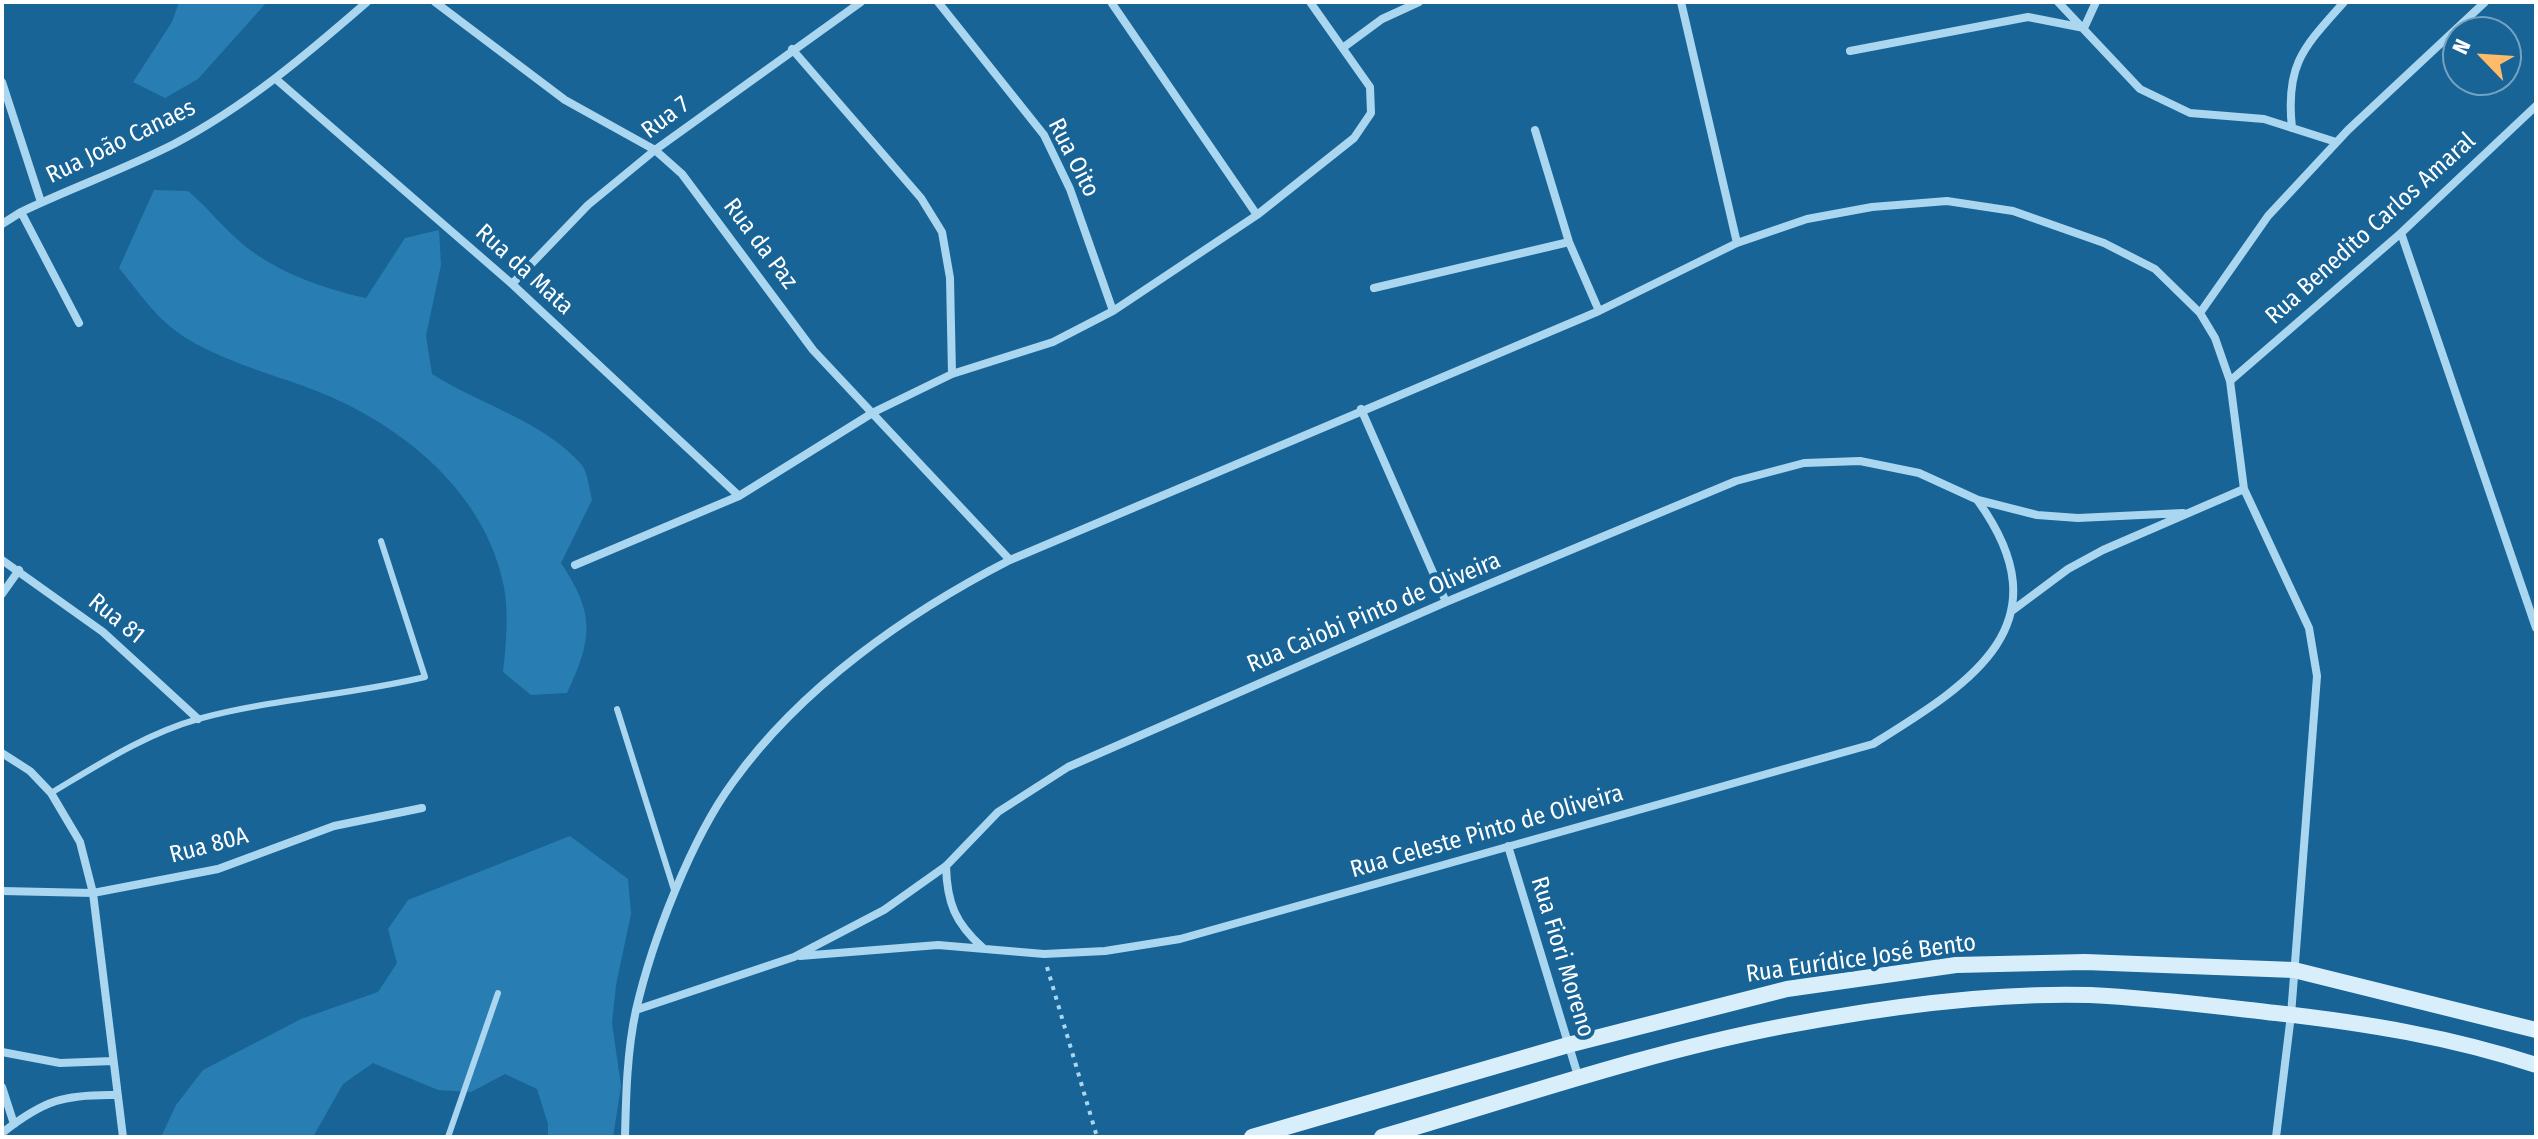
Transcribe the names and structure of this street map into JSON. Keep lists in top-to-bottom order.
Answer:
{
  "streets": {
    "street": [
      "Rua 7",
      "Rua João Canaes",
      "Rua Oito",
      "Rua Benedito Carlos Amaral",
      "Rua da Paz",
      "Rua da Mata",
      "Rua Caiobi Pinto de Oliveira",
      "Rua 81",
      "Rua Celeste Pinto de Oliveira",
      "Rua 80A",
      "Rua Fiori Moreno",
      "Rua Eurídice José Bento"
    ]
  },
  "crossings": [
    ["Rua 7", "Rua da Paz"],
    ["Rua 7", "Rua da Mata"],
    ["Rua João Canaes", "Rua da Mata"],
    ["Rua Caiobi Pinto de Oliveira", "Rua Celeste Pinto de Oliveira"],
    ["Rua Celeste Pinto de Oliveira", "Rua Fiori Moreno"],
    ["Rua Fiori Moreno", "Rua Eurídice José Bento"]
  ],
  "north": "top left"
}
